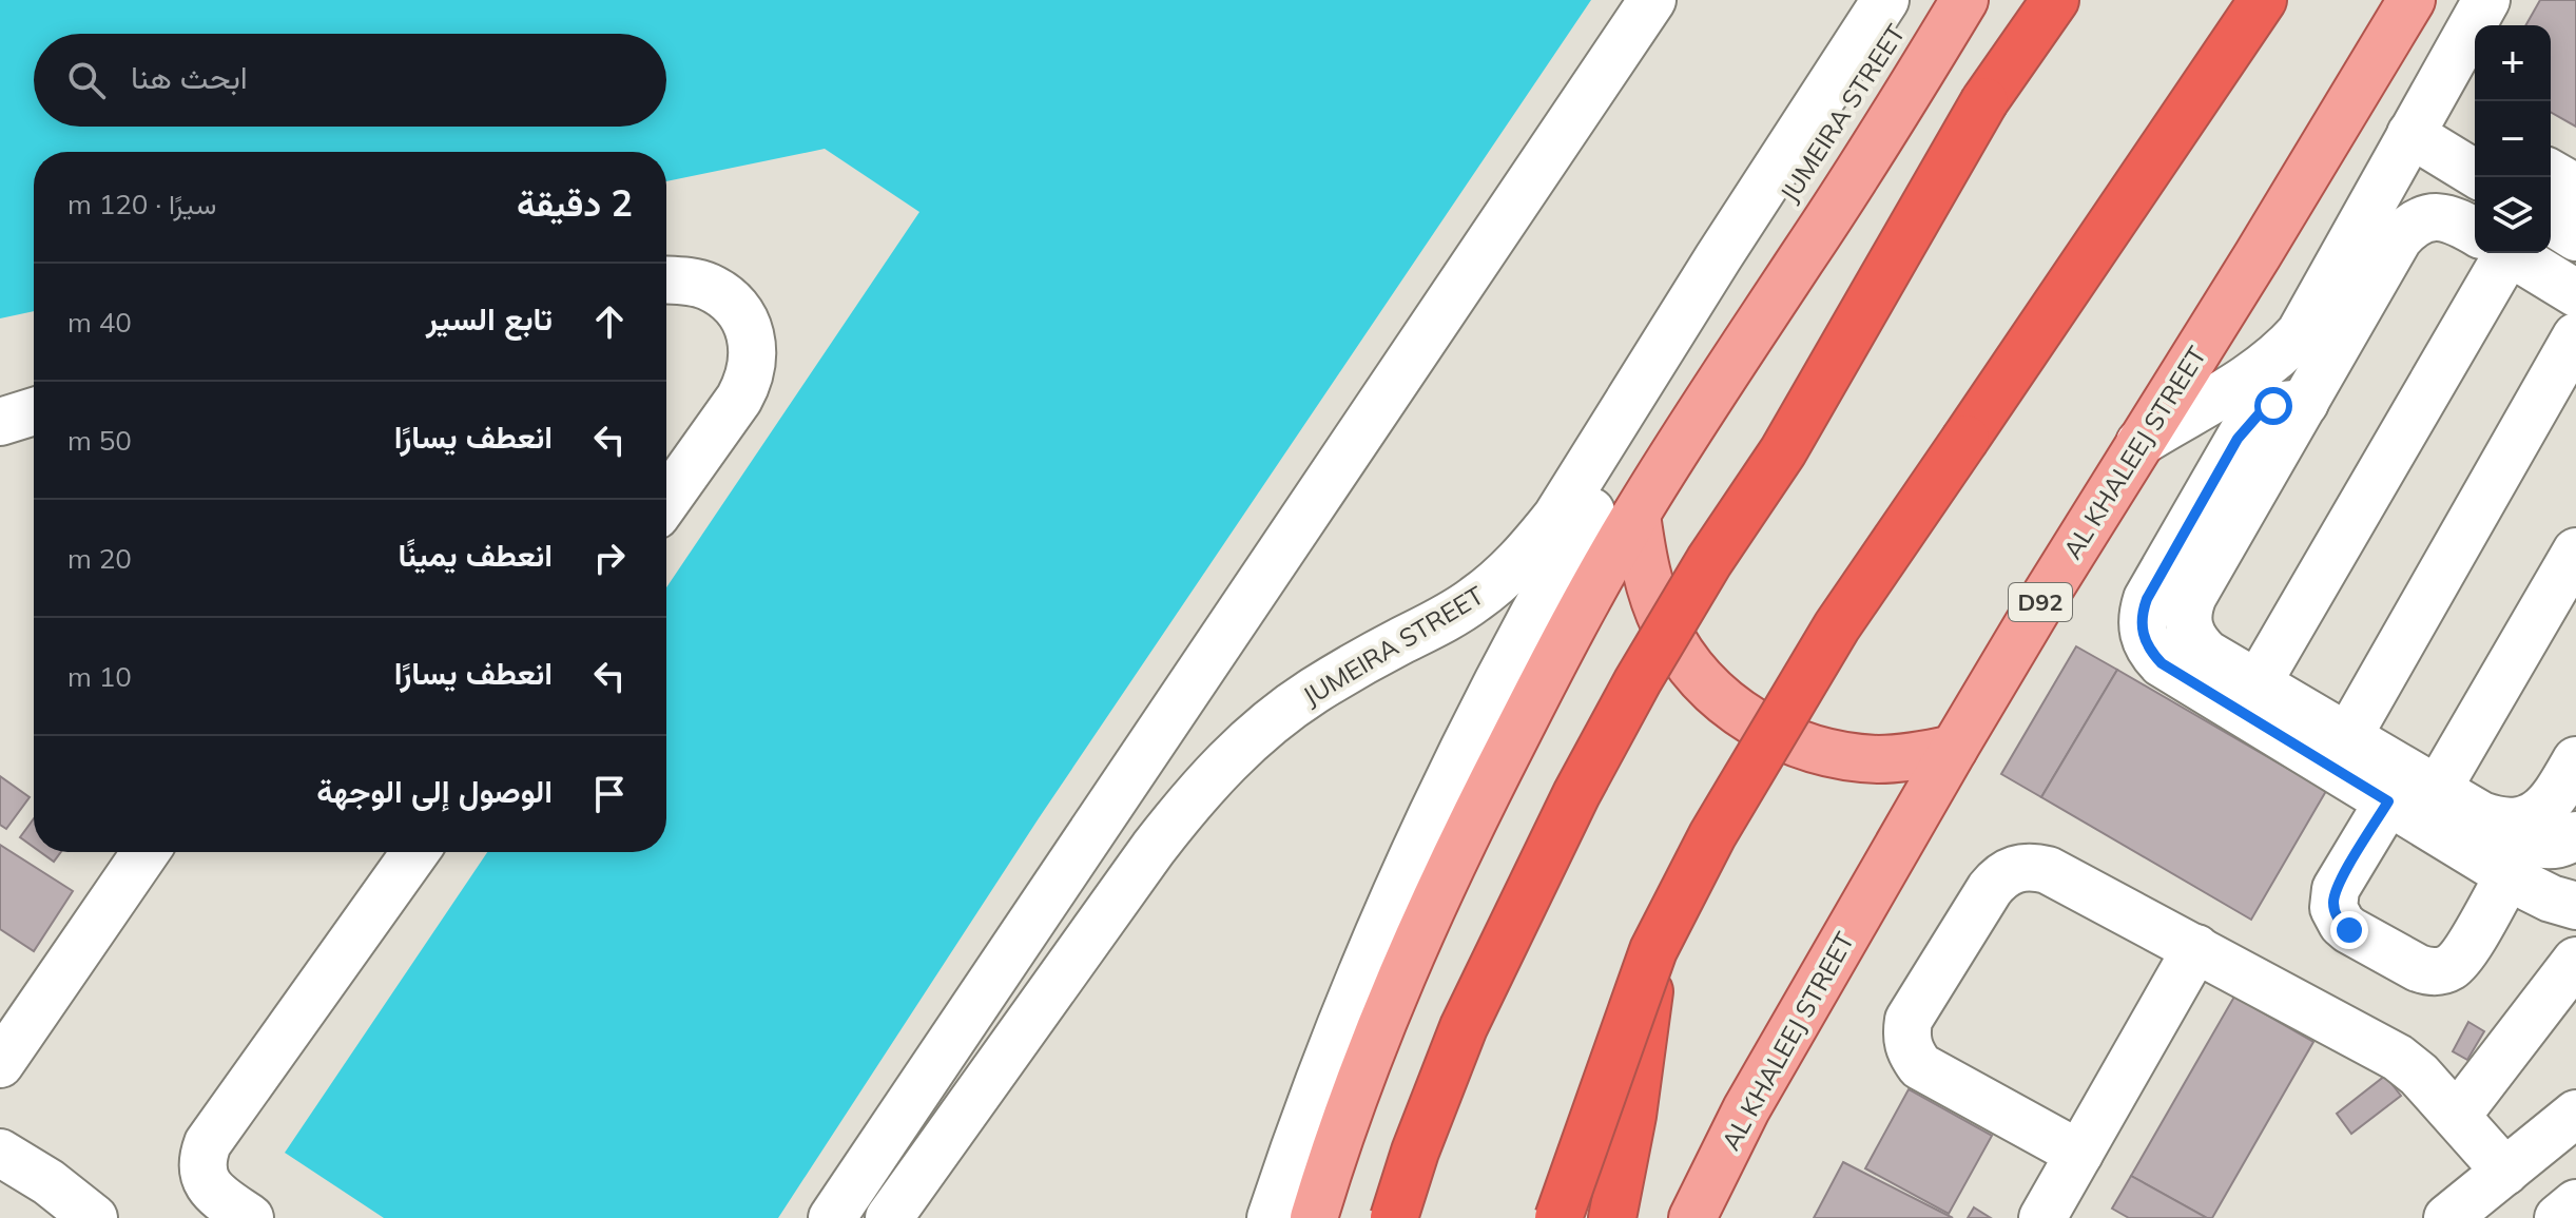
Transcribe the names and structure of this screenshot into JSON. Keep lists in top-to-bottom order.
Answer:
{
  "streets": {
    "main road": ["AL KHALEEJ STREET", "D92"],
    "street": ["JUMEIRA STREET"]
  },
  "page": {
    "map_buttons": ["+", "−"],
    "search": "ابحث هنا",
    "heading": ["2 دقيقة", "سيرًا · 120 m"],
    "list": [
      ["تابع السير", "40 m"],
      ["انعطف يسارًا", "50 m"],
      ["انعطف يمينًا", "20 m"],
      ["انعطف يسارًا", "10 m"],
      "الوصول إلى الوجهة"
    ]
  }
}
